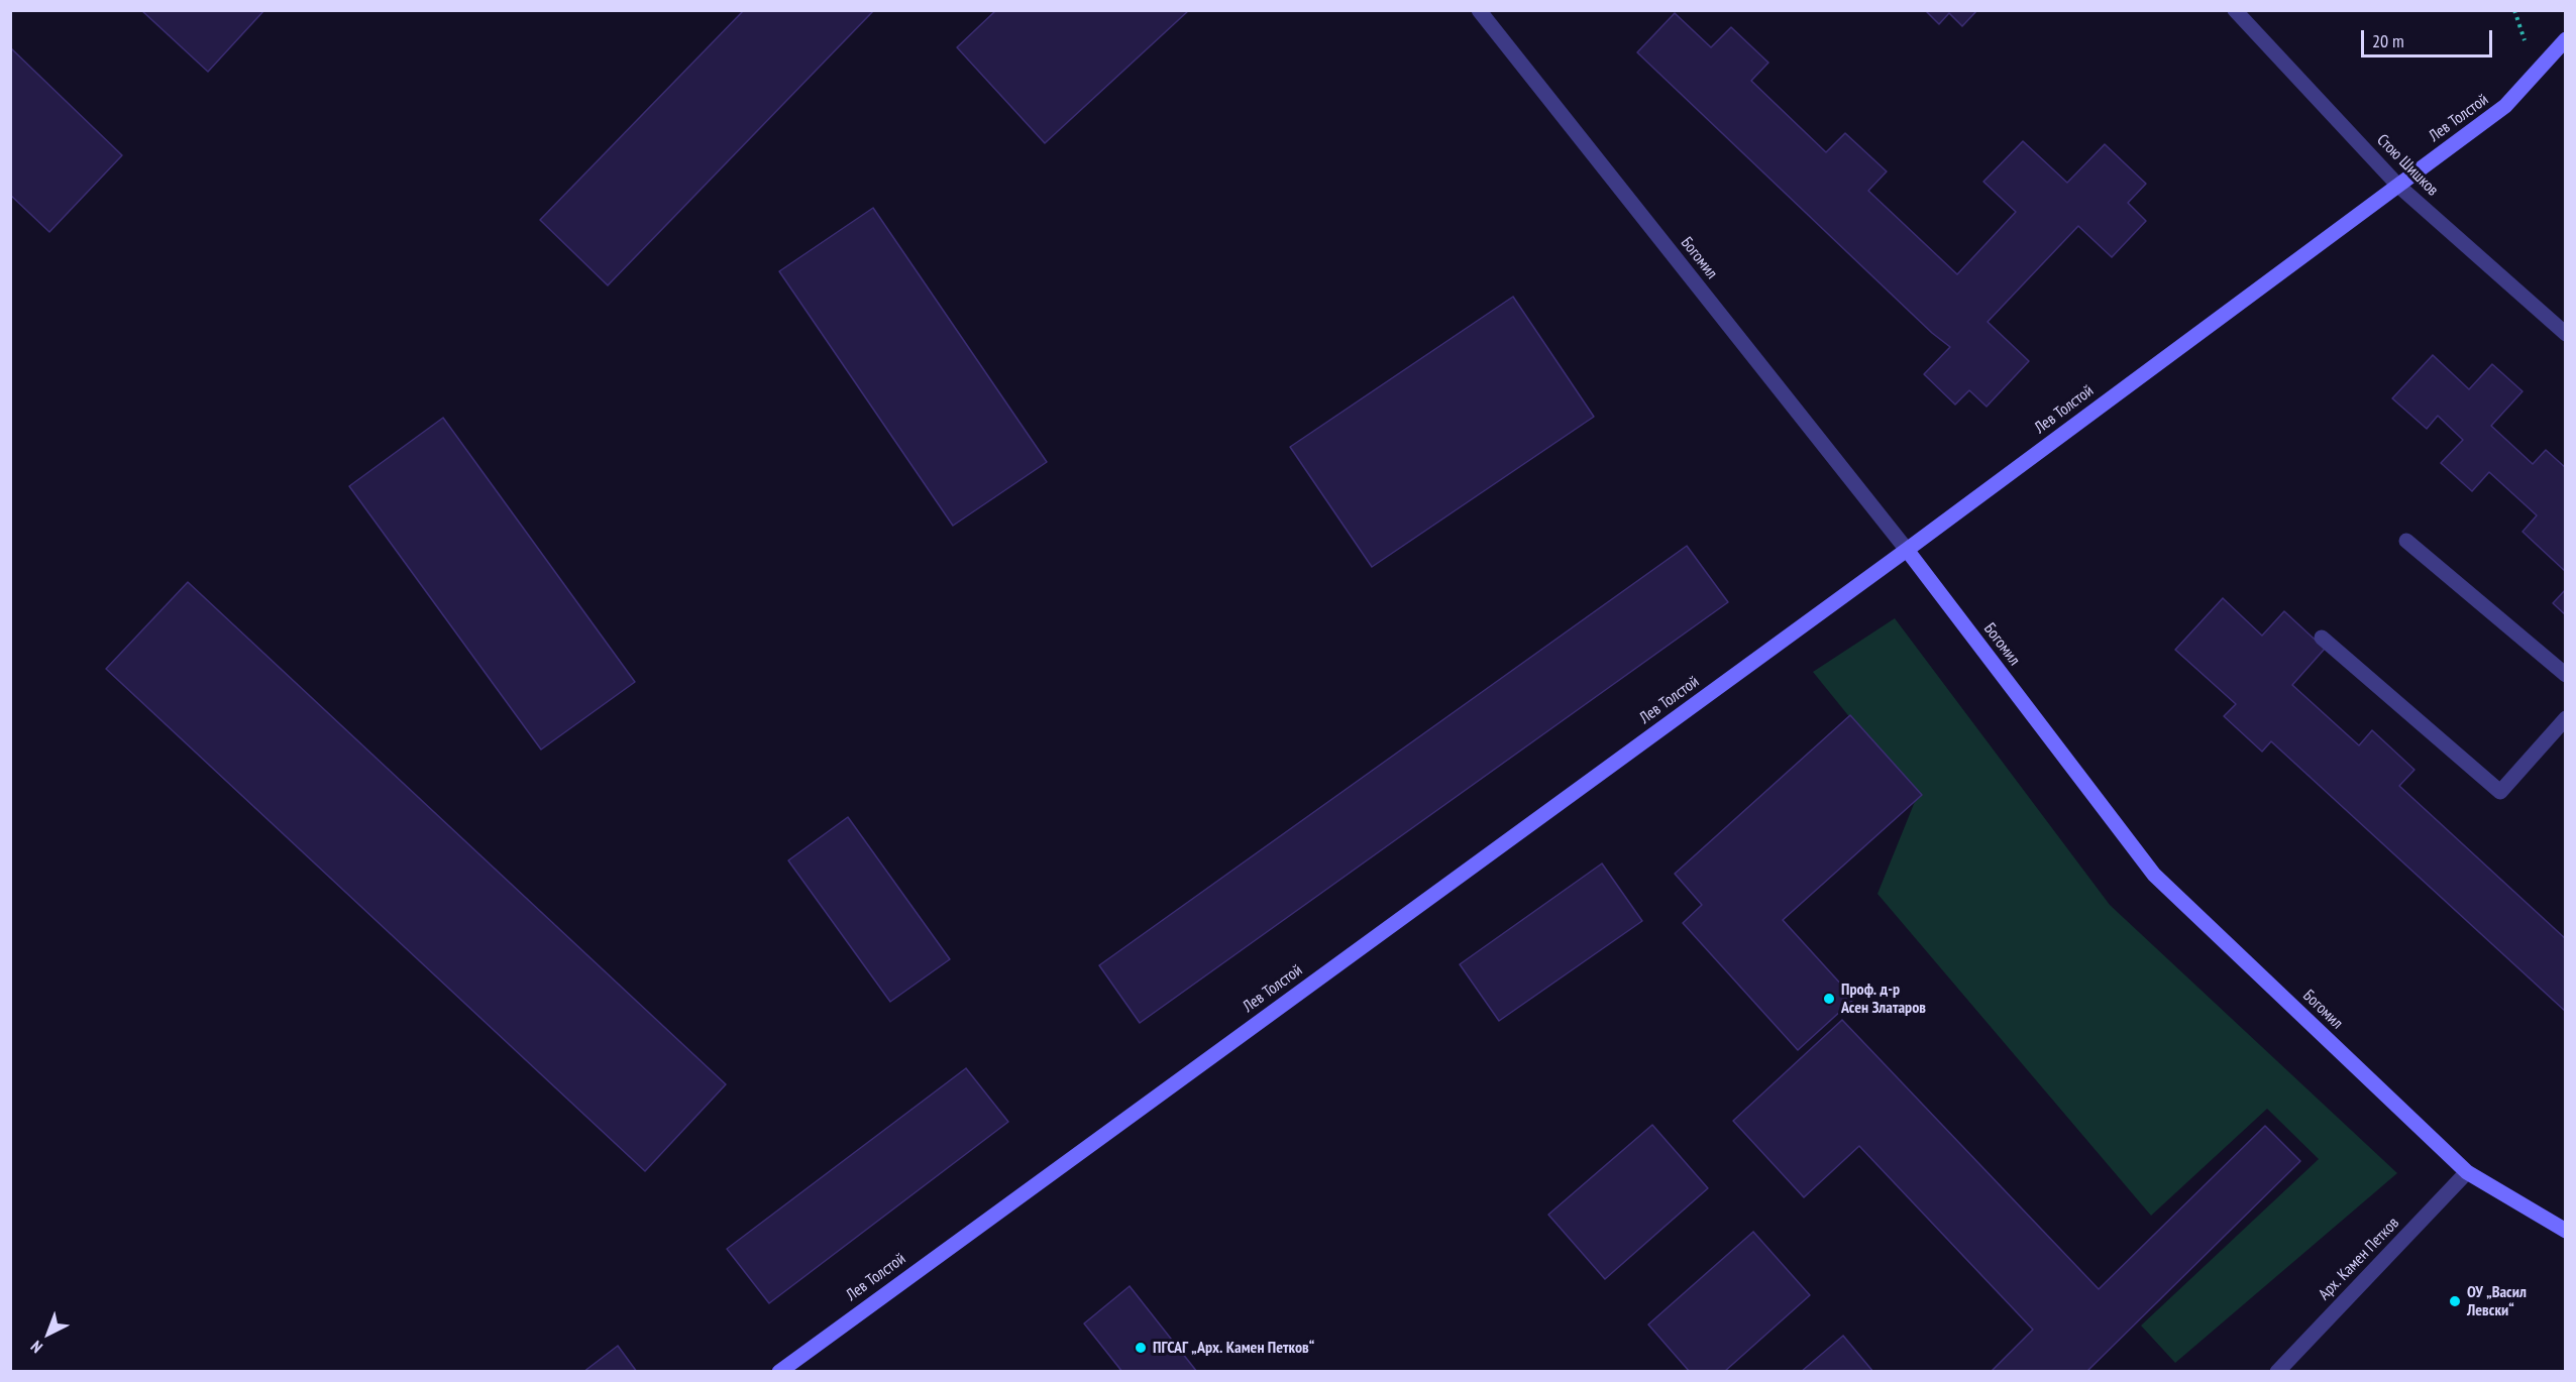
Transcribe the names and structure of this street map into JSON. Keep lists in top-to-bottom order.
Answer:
{
  "streets": {
    "street": [
      "Лев Толстой",
      "Стою Шишков",
      "Богомил",
      "Арх. Камен Петков"
    ]
  },
  "crossings": [
    ["Лев Толстой", "Стою Шишков"],
    ["Лев Толстой", "Богомил"],
    ["Богомил", "Арх. Камен Петков"]
  ],
  "places": ["Проф. д-р Асен Златаров", "ОУ „Васил Левски“", "ПГСАГ „Арх. Камен Петков“"],
  "scale_bar": "20 m",
  "north": "bottom left"
}
